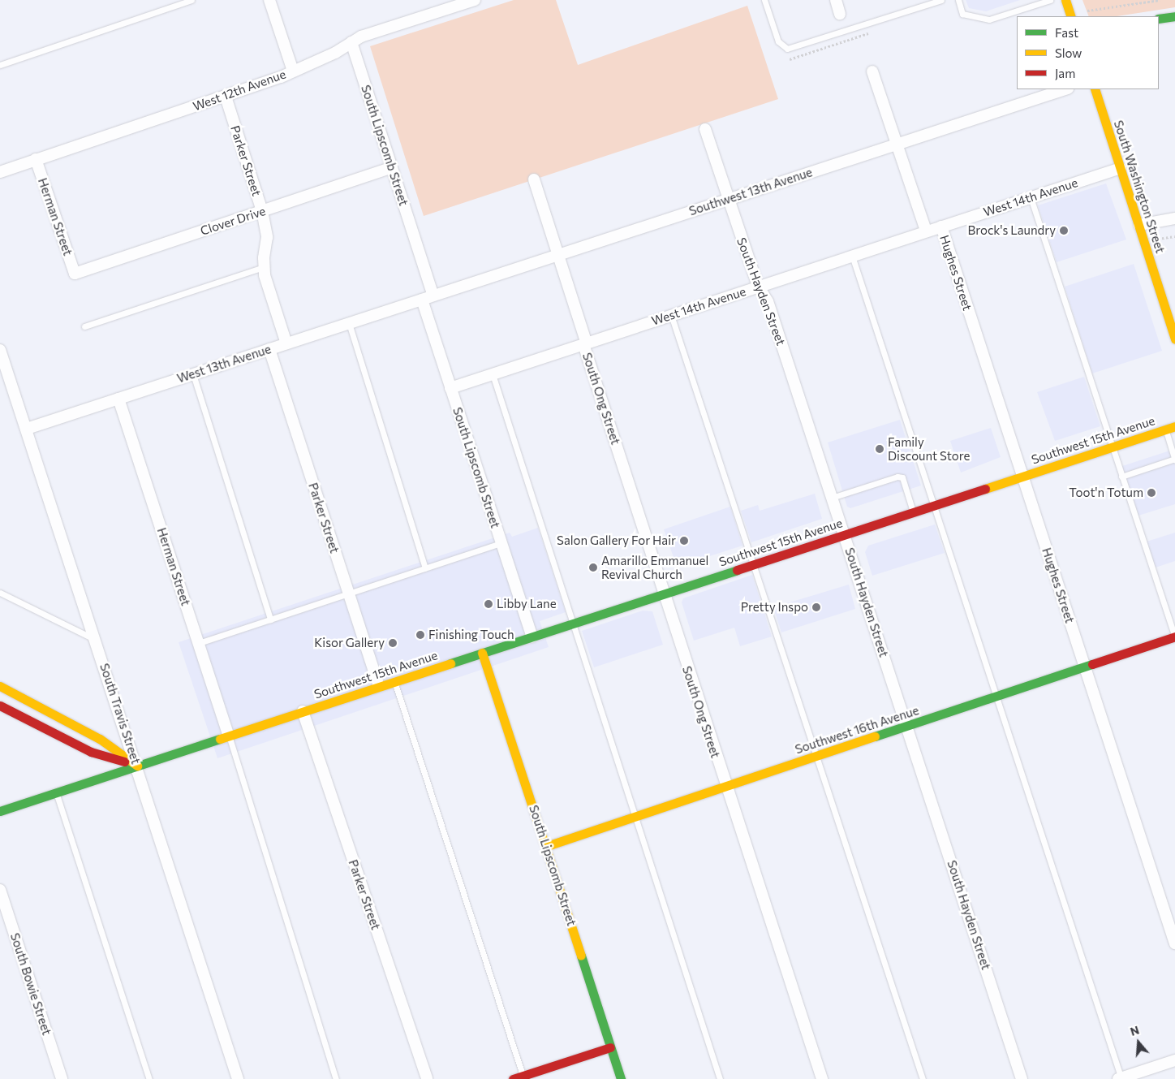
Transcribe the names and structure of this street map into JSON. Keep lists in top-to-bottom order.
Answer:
{
  "streets": {
    "street": [
      "West 12th Avenue",
      "South Lipscomb Street",
      "Parker Street",
      "South Washington Street",
      "Southwest 13th Avenue",
      "West 14th Avenue",
      "Herman Street",
      "Clover Drive",
      "Hughes Street",
      "South Hayden Street",
      "West 13th Avenue",
      "South Ong Street",
      "Southwest 15th Avenue",
      "South Travis Street",
      "Southwest 16th Avenue",
      "South Bowie Street"
    ]
  },
  "crossings": [
    ["West 12th Avenue", "South Lipscomb Street"],
    ["West 12th Avenue", "Parker Street"],
    ["West 12th Avenue", "Herman Street"],
    ["South Lipscomb Street", "Southwest 13th Avenue"],
    ["South Lipscomb Street", "West 14th Avenue"],
    ["South Lipscomb Street", "Clover Drive"],
    ["South Lipscomb Street", "West 13th Avenue"],
    ["South Lipscomb Street", "Southwest 15th Avenue"],
    ["South Lipscomb Street", "Southwest 16th Avenue"],
    ["Parker Street", "Clover Drive"],
    ["Parker Street", "West 13th Avenue"],
    ["Parker Street", "Southwest 15th Avenue"],
    ["South Washington Street", "West 14th Avenue"],
    ["Southwest 13th Avenue", "Hughes Street"],
    ["Southwest 13th Avenue", "South Hayden Street"],
    ["Southwest 13th Avenue", "West 13th Avenue"],
    ["Southwest 13th Avenue", "South Ong Street"],
    ["West 14th Avenue", "Hughes Street"],
    ["West 14th Avenue", "South Hayden Street"],
    ["West 14th Avenue", "South Ong Street"],
    ["Herman Street", "Clover Drive"],
    ["Herman Street", "West 13th Avenue"],
    ["Herman Street", "Southwest 15th Avenue"],
    ["Hughes Street", "Southwest 15th Avenue"],
    ["Hughes Street", "Southwest 16th Avenue"],
    ["South Hayden Street", "Southwest 15th Avenue"],
    ["South Hayden Street", "Southwest 16th Avenue"],
    ["West 13th Avenue", "South Travis Street"],
    ["South Ong Street", "Southwest 15th Avenue"],
    ["South Ong Street", "Southwest 16th Avenue"],
    ["Southwest 15th Avenue", "South Travis Street"]
  ],
  "places": [
    "Brock's Laundry",
    "Family Discount Store",
    "Toot'n Totum",
    "Salon Gallery For Hair",
    "Amarillo Emmanuel Revival Church",
    "Libby Lane",
    "Pretty Inspo",
    "Finishing Touch",
    "Kisor Gallery"
  ],
  "legend": ["Fast", "Slow", "Jam"],
  "north": "top"
}
